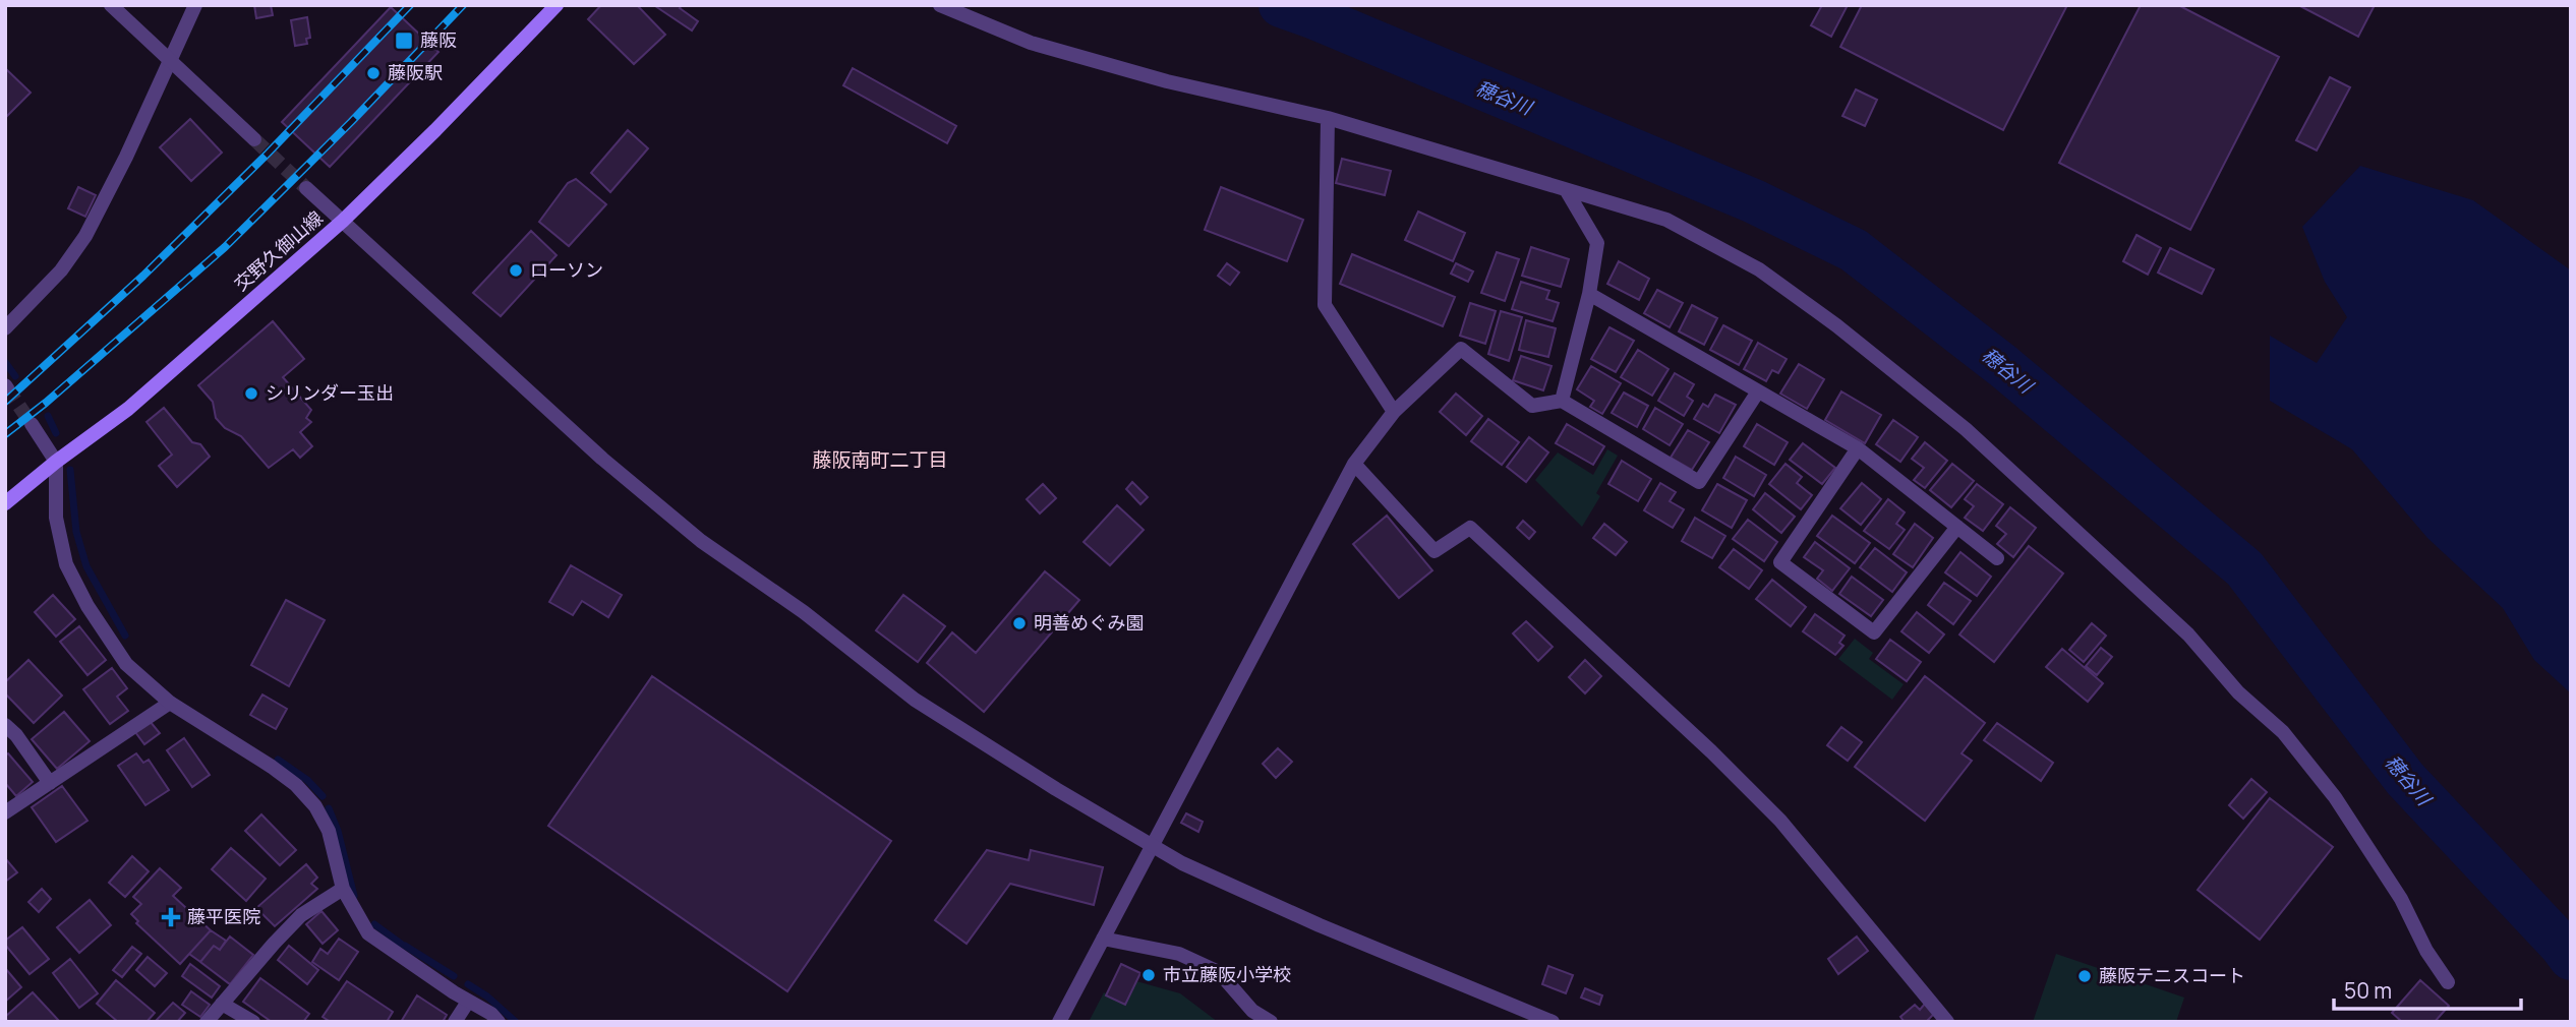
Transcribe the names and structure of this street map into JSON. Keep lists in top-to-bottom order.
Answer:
{
  "streets": {
    "main road": ["交野久御山線"]
  },
  "districts": ["藤阪南町二丁目"],
  "water": ["穂谷川"],
  "places": {
    "transit": ["藤阪"],
    "other": [
      "藤阪駅",
      "ローソン",
      "シリンダー玉出",
      "明善めぐみ園",
      "市立藤阪小学校",
      "藤阪テニスコート"
    ],
    "health": ["藤平医院"]
  },
  "scale_bar": "50 m"
}
